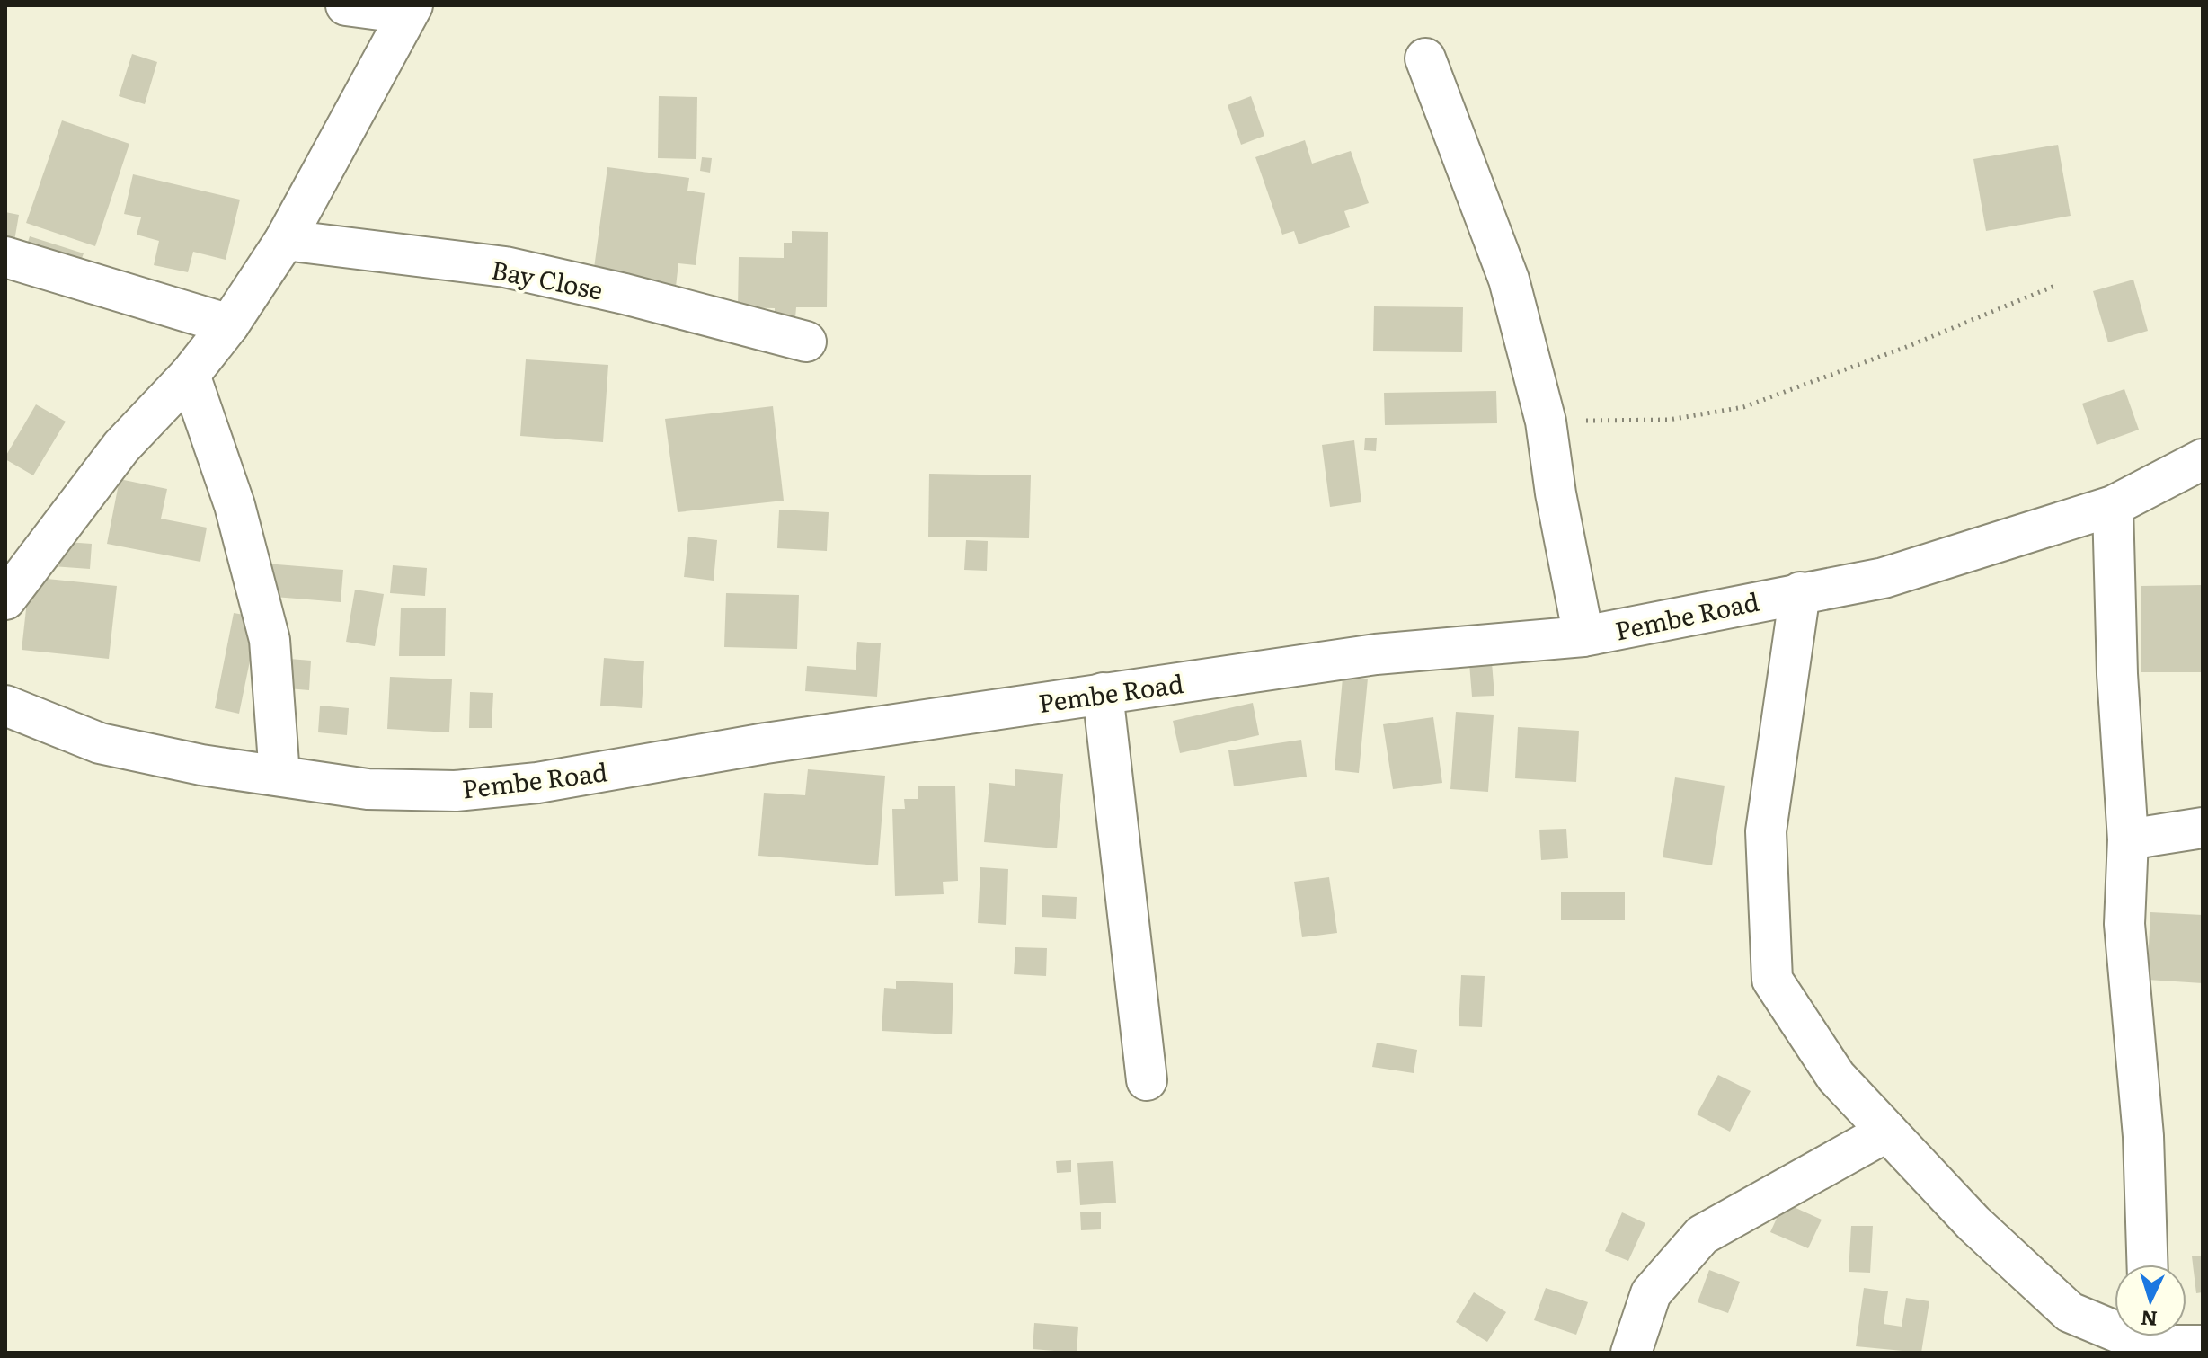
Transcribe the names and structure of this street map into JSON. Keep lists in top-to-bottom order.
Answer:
{
  "streets": {
    "street": ["Bay Close", "Pembe Road"]
  },
  "north": "bottom"
}
